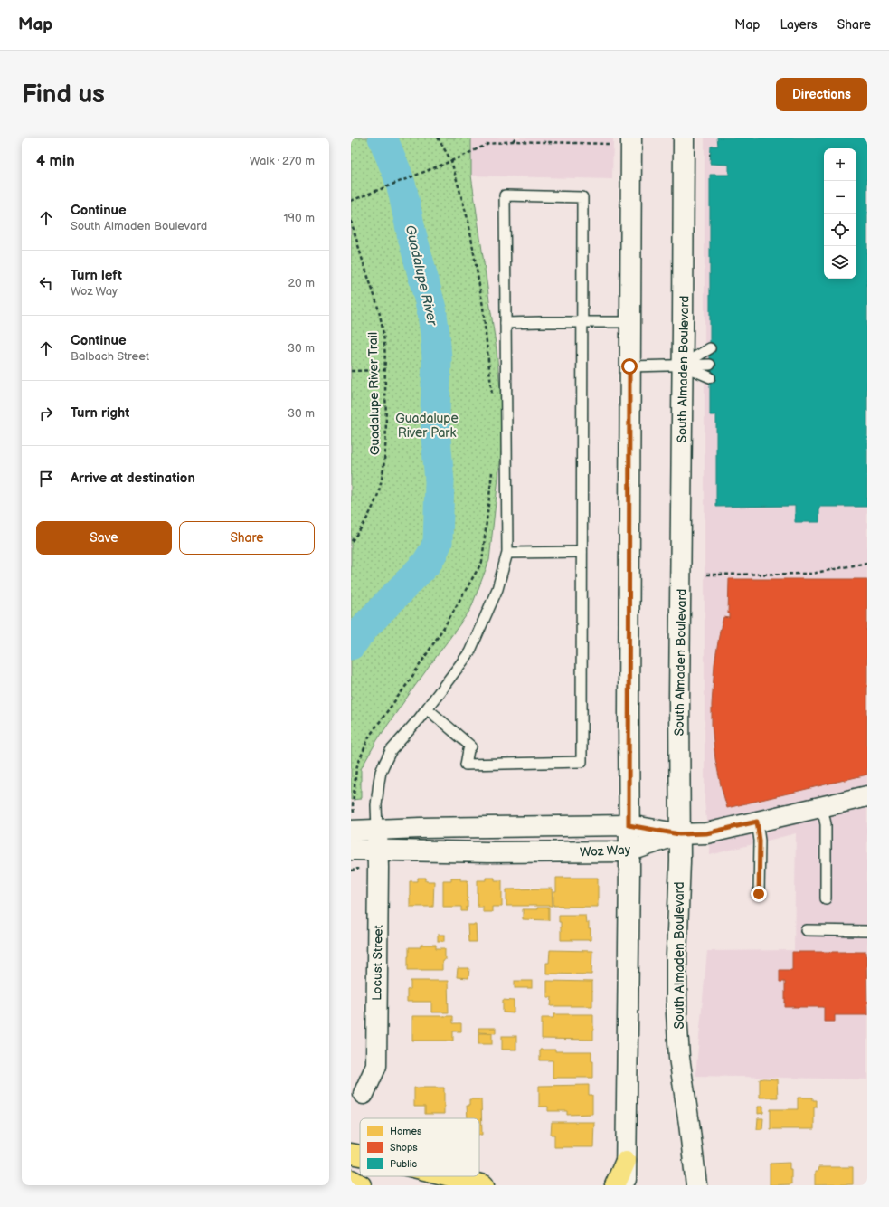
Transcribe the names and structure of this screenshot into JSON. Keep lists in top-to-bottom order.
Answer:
{
  "streets": {
    "main road": ["South Almaden Boulevard", "Woz Way", "Locust Street"],
    "path": ["Guadalupe River Trail"]
  },
  "crossings": [
    ["South Almaden Boulevard", "Woz Way"],
    ["Woz Way", "Locust Street"]
  ],
  "water": ["Guadalupe River"],
  "parks": ["Guadalupe River Park"],
  "legend": ["Homes", "Shops", "Public"],
  "page": {
    "header": "Map",
    "nav": ["Map", "Layers", "Share"],
    "buttons": [
      "Directions",
      ["Save", "Share"]
    ],
    "title": "Find us",
    "heading": ["4 min", "Walk · 270 m"],
    "map_buttons": ["+", "−"],
    "list": [
      ["Continue", "South Almaden Boulevard", "190 m"],
      ["Turn left", "Woz Way", "20 m"],
      ["Continue", "Balbach Street", "30 m"],
      ["Turn right", "30 m"],
      "Arrive at destination"
    ]
  }
}
